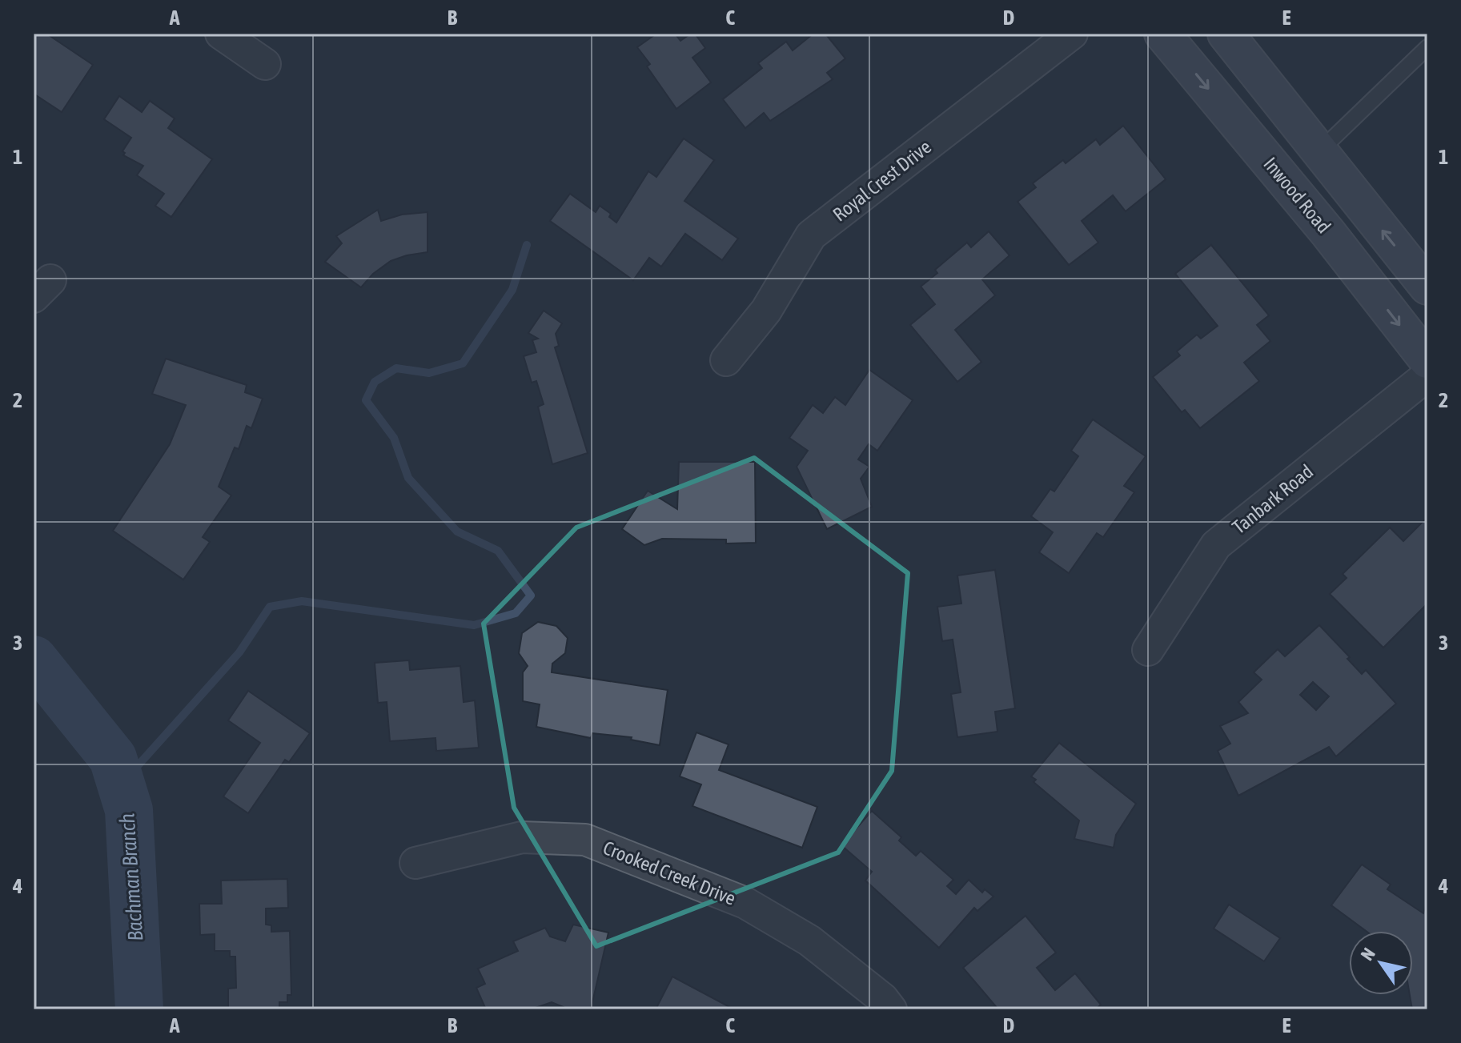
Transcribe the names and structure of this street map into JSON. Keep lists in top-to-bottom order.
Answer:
{
  "streets": {
    "main road": ["Inwood Road"],
    "street": ["Royal Crest Drive", "Tanbark Road", "Crooked Creek Drive"]
  },
  "water": ["Bachman Branch"],
  "north": "top left",
  "grid": {
    "columns": [
      "A",
      "B",
      "C",
      "D",
      "E"
    ],
    "rows": [
      "1",
      "2",
      "3",
      "4"
    ]
  }
}
